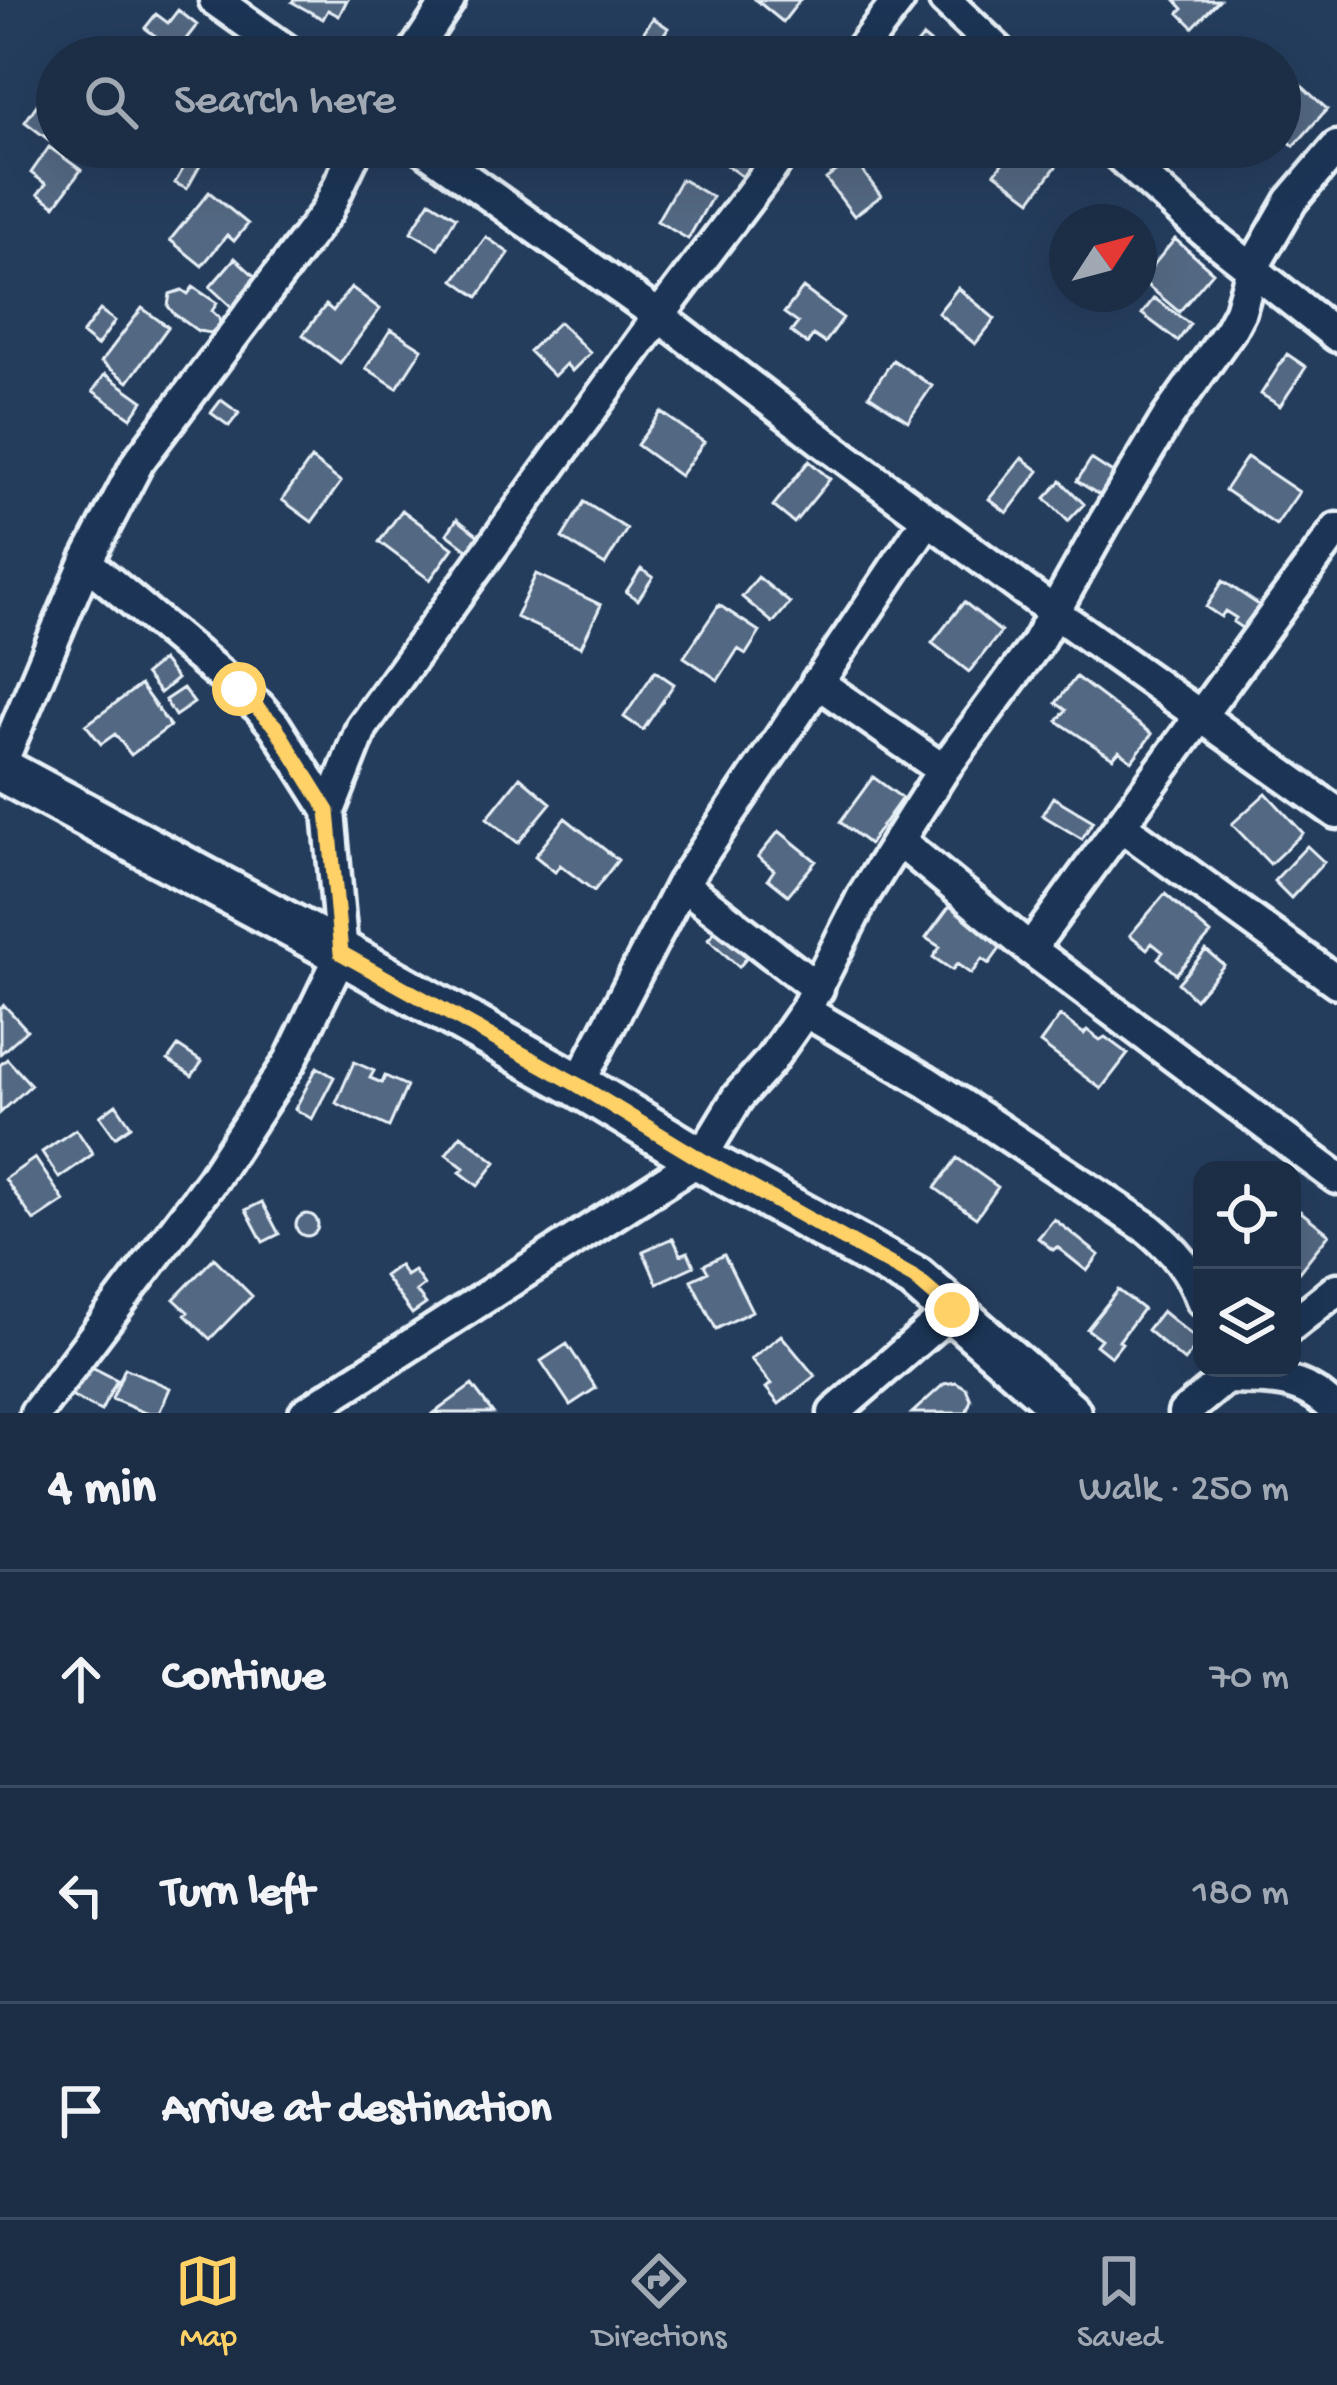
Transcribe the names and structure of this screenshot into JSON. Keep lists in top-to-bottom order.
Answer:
{
  "north": "top right",
  "page": {
    "search": "Search here",
    "heading": ["4 min", "Walk · 250 m"],
    "list": [
      ["Continue", "70 m"],
      ["Turn left", "180 m"],
      "Arrive at destination"
    ],
    "nav": ["Map", "Directions", "Saved"]
  }
}
